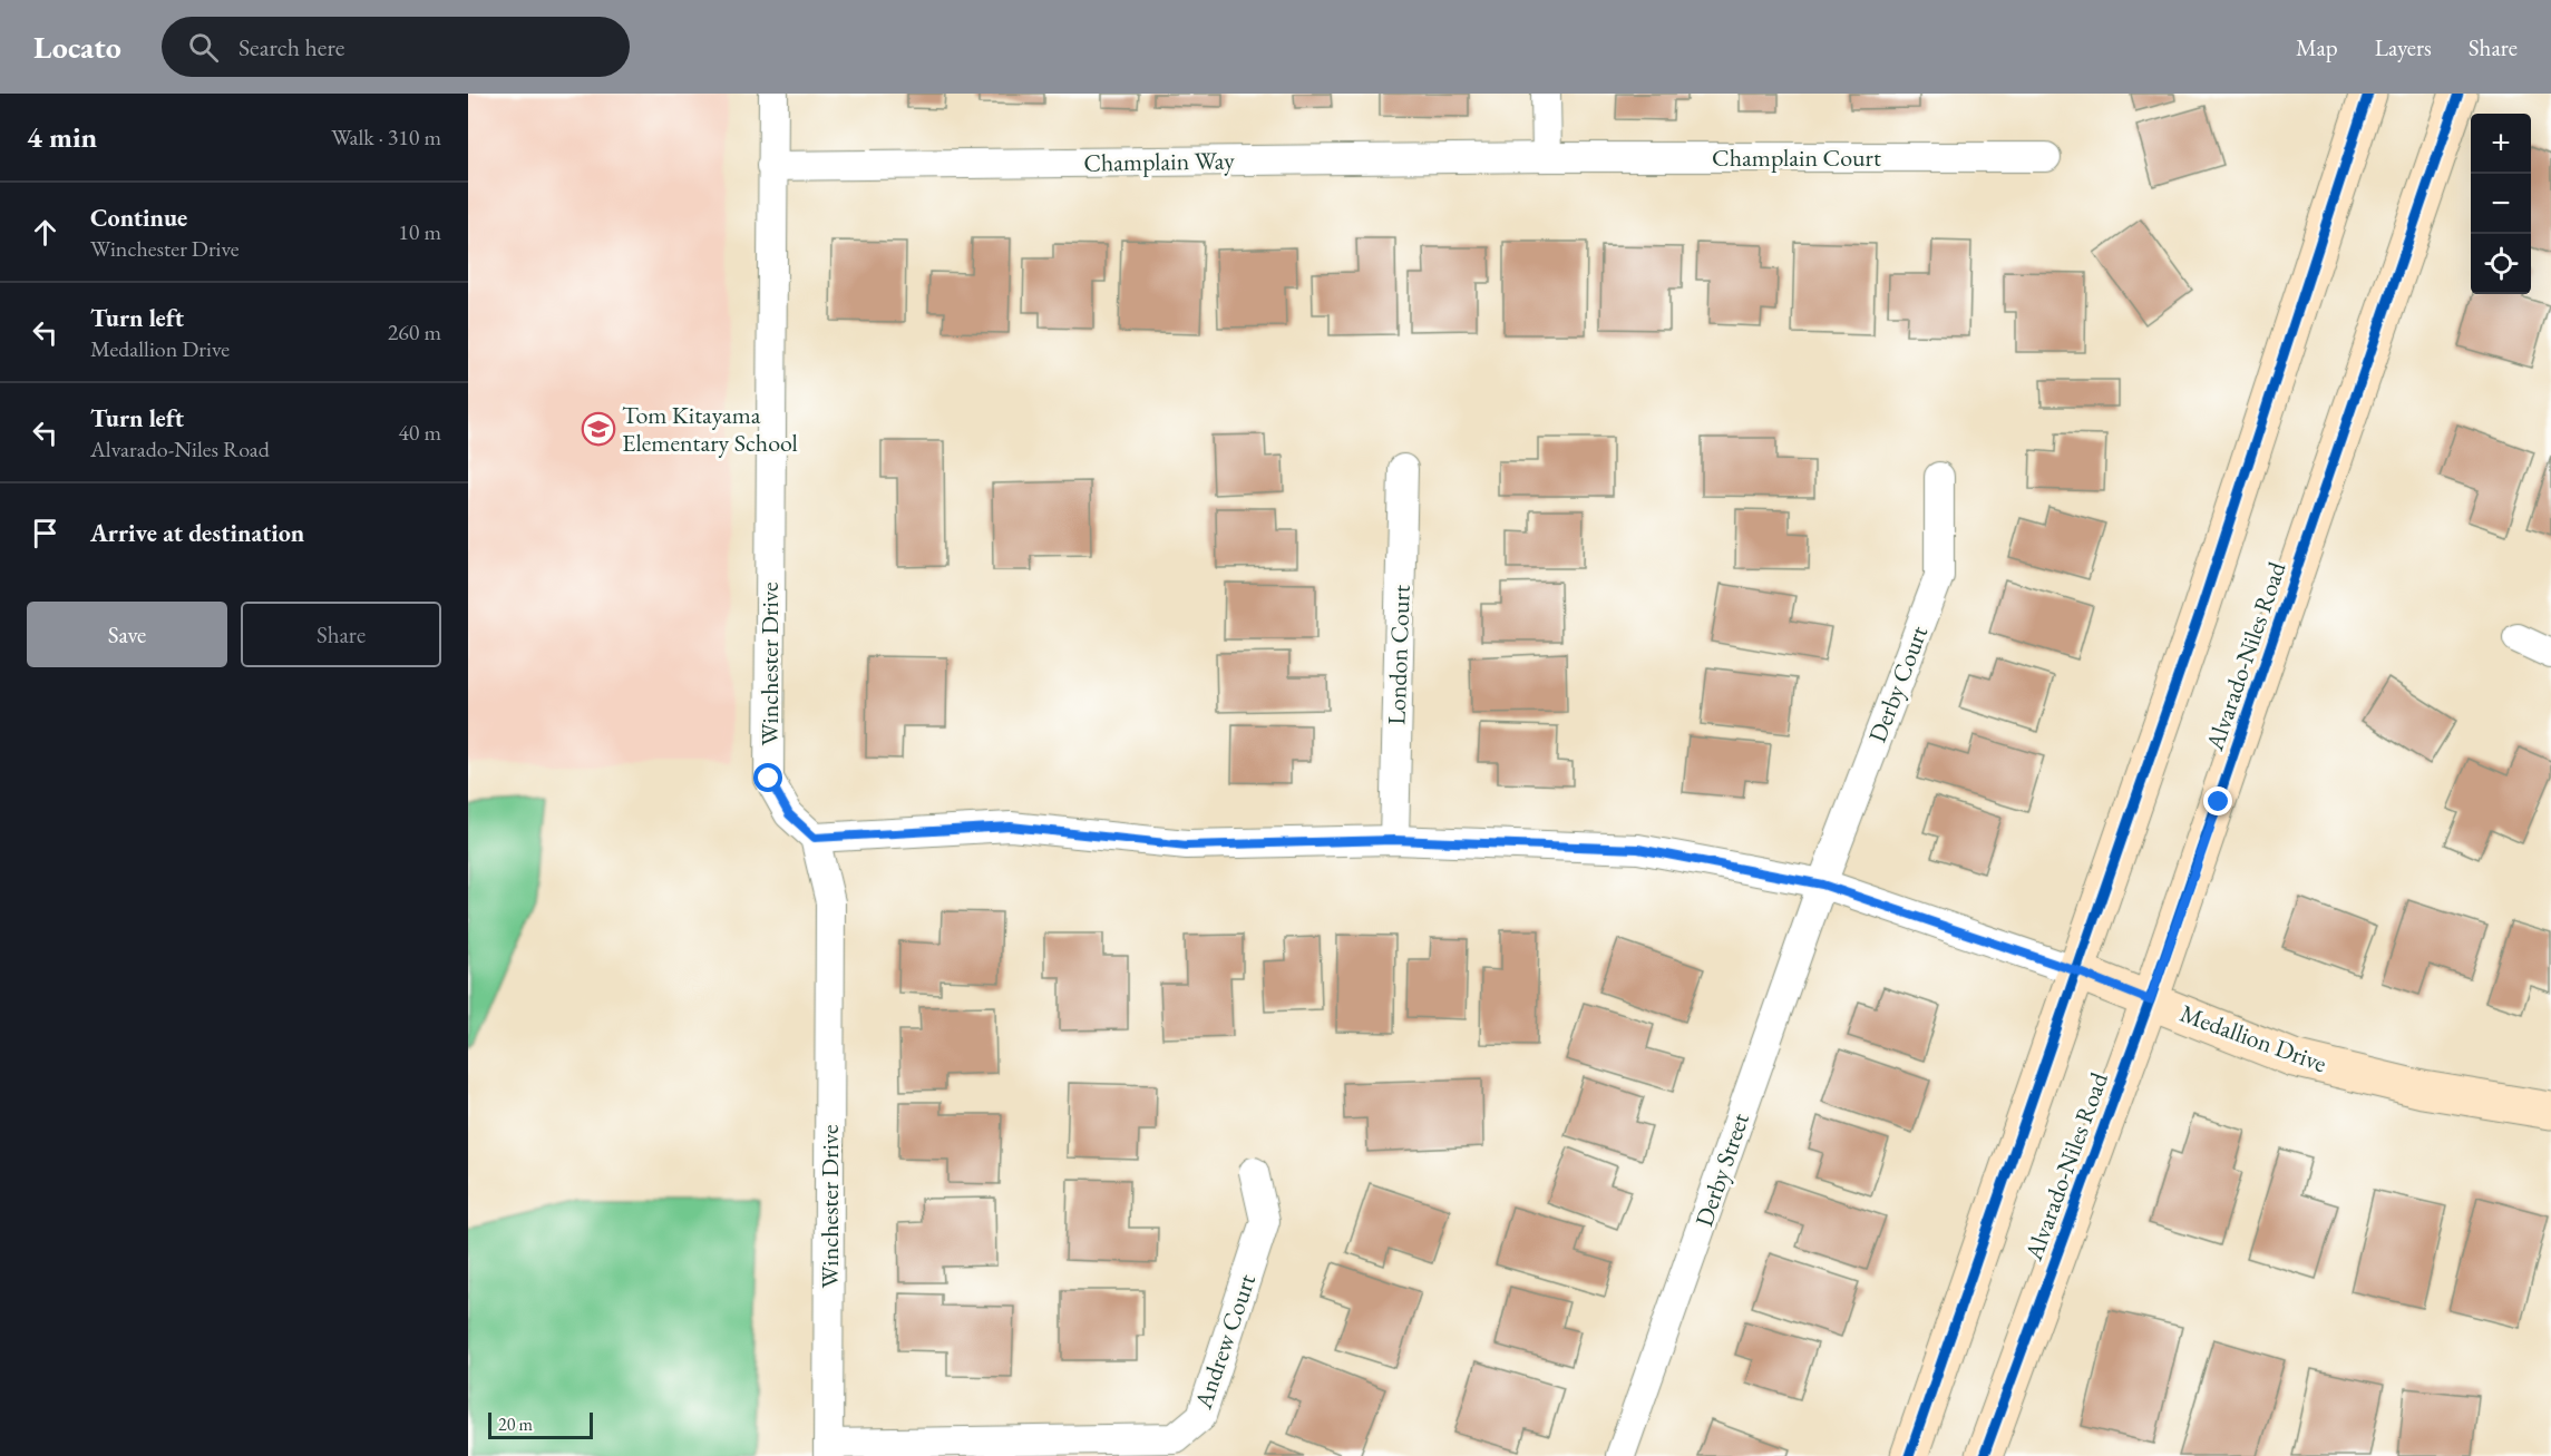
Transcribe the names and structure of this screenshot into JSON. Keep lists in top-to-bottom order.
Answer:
{
  "streets": {
    "main road": ["Alvarado-Niles Road", "Medallion Drive"],
    "street": [
      "Champlain Court",
      "Champlain Way",
      "London Court",
      "Winchester Drive",
      "Derby Court",
      "Derby Street",
      "Andrew Court"
    ]
  },
  "crossings": [
    ["Champlain Court", "Champlain Way"],
    ["Champlain Way", "Winchester Drive"],
    ["London Court", "Medallion Drive"],
    ["Alvarado-Niles Road", "Medallion Drive"],
    ["Winchester Drive", "Medallion Drive"],
    ["Winchester Drive", "Andrew Court"],
    ["Derby Court", "Medallion Drive"],
    ["Derby Court", "Derby Street"],
    ["Medallion Drive", "Derby Street"]
  ],
  "places": {
    "school or university": ["Tom Kitayama Elementary School"]
  },
  "scale_bar": "20 m",
  "page": {
    "header": "Locato",
    "search": "Search here",
    "nav": ["Map", "Layers", "Share"],
    "heading": ["4 min", "Walk · 310 m"],
    "map_buttons": ["+", "−"],
    "list": [
      ["Continue", "Winchester Drive", "10 m"],
      ["Turn left", "Medallion Drive", "260 m"],
      ["Turn left", "Alvarado-Niles Road", "40 m"],
      "Arrive at destination"
    ],
    "buttons": ["Save", "Share"],
    "scale": "20 m"
  }
}
